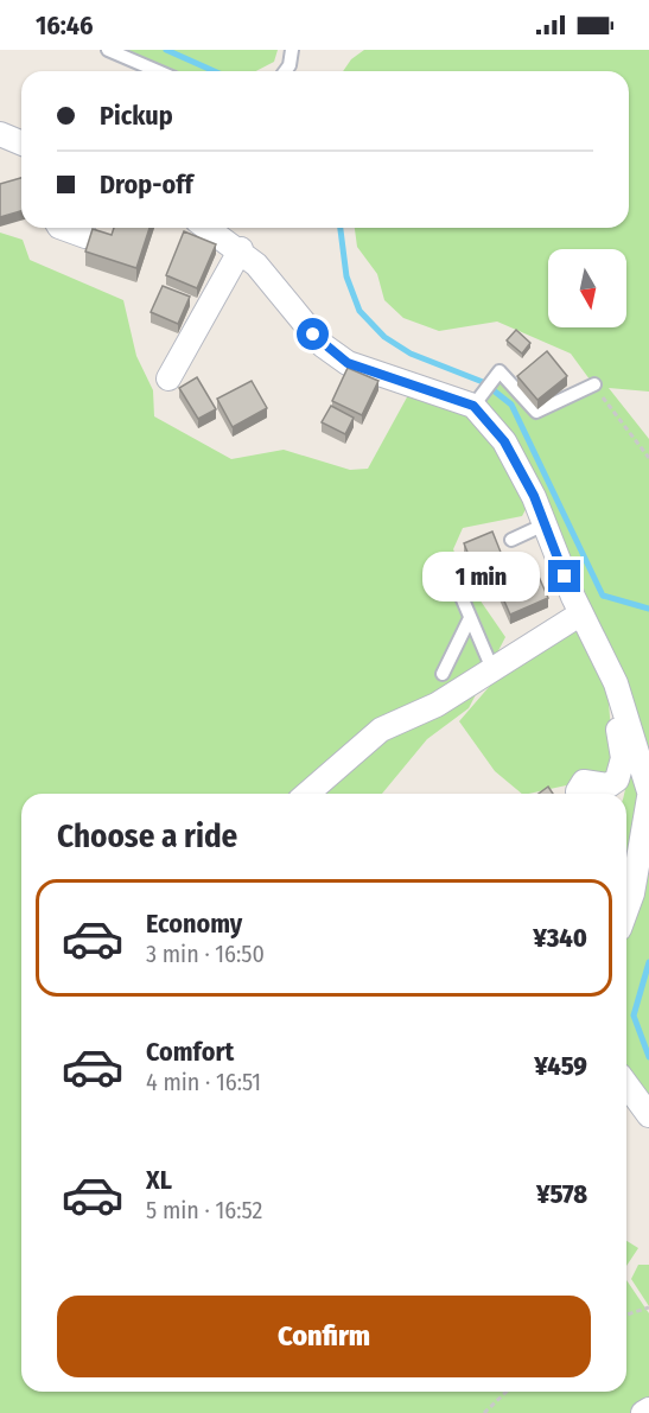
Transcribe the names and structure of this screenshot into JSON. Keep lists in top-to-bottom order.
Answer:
{
  "north": "bottom",
  "page": {
    "status": "16:46",
    "banner": ["Pickup", "Drop-off"],
    "bubble": "1 min",
    "heading": "Choose a ride",
    "list": [
      {
        "name": "Economy",
        "note": "3 min · 16:50",
        "value": "¥340"
      },
      {
        "name": "Comfort",
        "note": "4 min · 16:51",
        "value": "¥459"
      },
      {
        "name": "XL",
        "note": "5 min · 16:52",
        "value": "¥578"
      }
    ],
    "buttons": "Confirm"
  }
}
